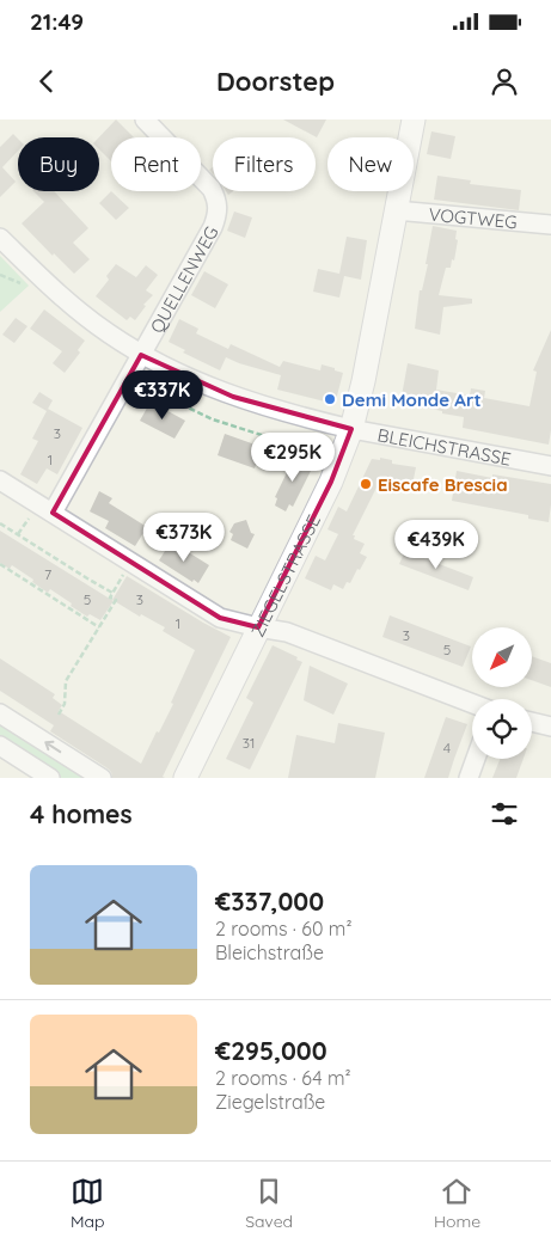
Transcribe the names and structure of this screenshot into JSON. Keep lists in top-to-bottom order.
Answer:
{
  "streets": {
    "street": [
      "VOGTWEG",
      "QUELLENWEG",
      "BLEICHSTRASSE",
      "ZIEGELSTRASSE"
    ]
  },
  "crossings": [
    ["VOGTWEG", "ZIEGELSTRASSE"],
    ["QUELLENWEG", "BLEICHSTRASSE"],
    ["BLEICHSTRASSE", "ZIEGELSTRASSE"]
  ],
  "places": ["Demi Monde Art", "Eiscafe Brescia"],
  "house_numbers": [
    "3",
    "1",
    "7",
    "5",
    "3",
    "1",
    "3",
    "5",
    "31",
    "4"
  ],
  "north": "bottom left",
  "page": {
    "status": "21:49",
    "header": "Doorstep",
    "chip": [
      "Buy",
      "Rent",
      "Filters",
      "New"
    ],
    "price": [
      "€337K",
      "€295K",
      "€373K",
      "€439K"
    ],
    "heading": "4 homes",
    "list": [
      {
        "name": "€337,000",
        "note": "2 rooms · 60 m² · Bleichstraße"
      },
      {
        "name": "€295,000",
        "note": "2 rooms · 64 m² · Ziegelstraße"
      }
    ],
    "tabs": ["Map", "Saved", "Home"]
  }
}
